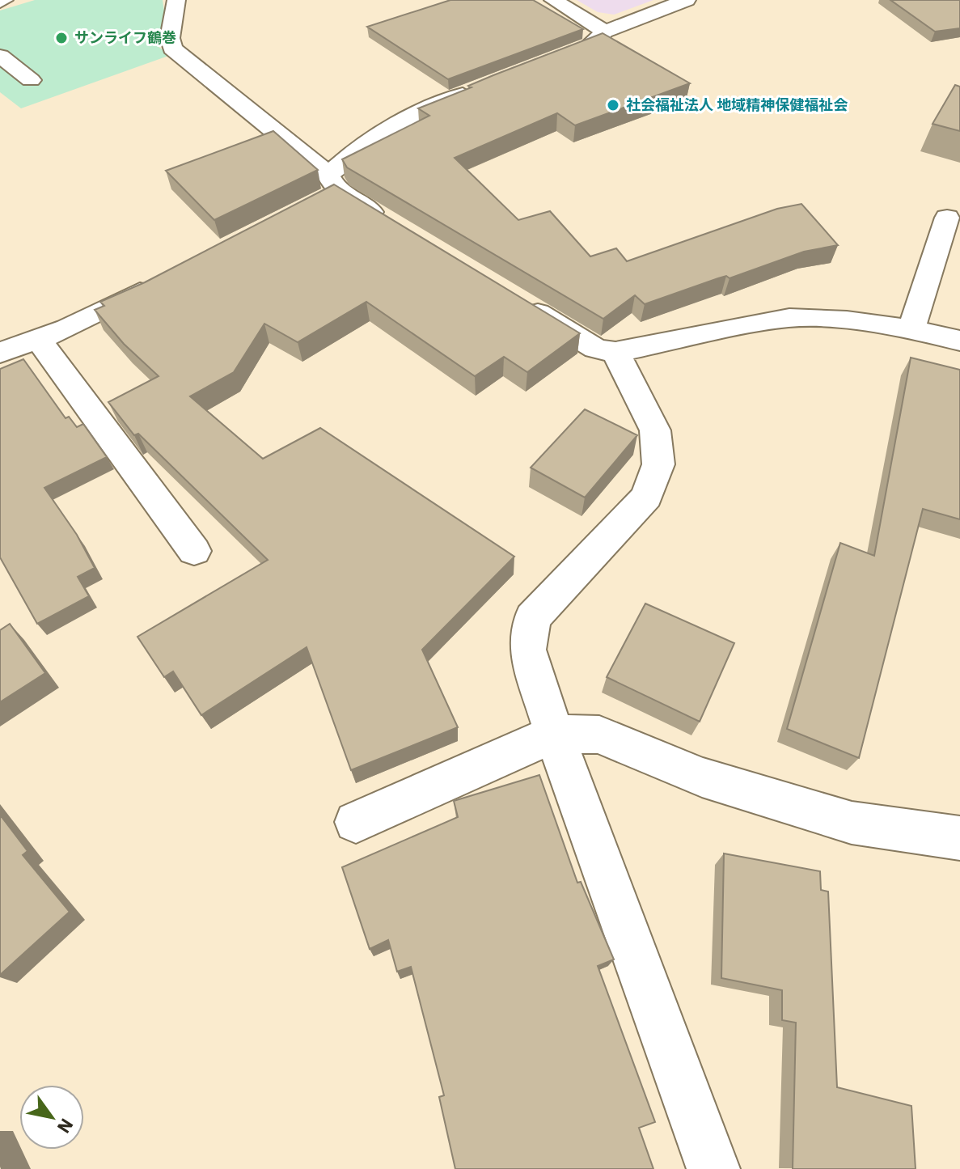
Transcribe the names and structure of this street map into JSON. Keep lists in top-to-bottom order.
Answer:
{
  "places": ["サンライフ鶴巻", "社会福祉法人 地域精神保健福祉会"],
  "north": "bottom right"
}
